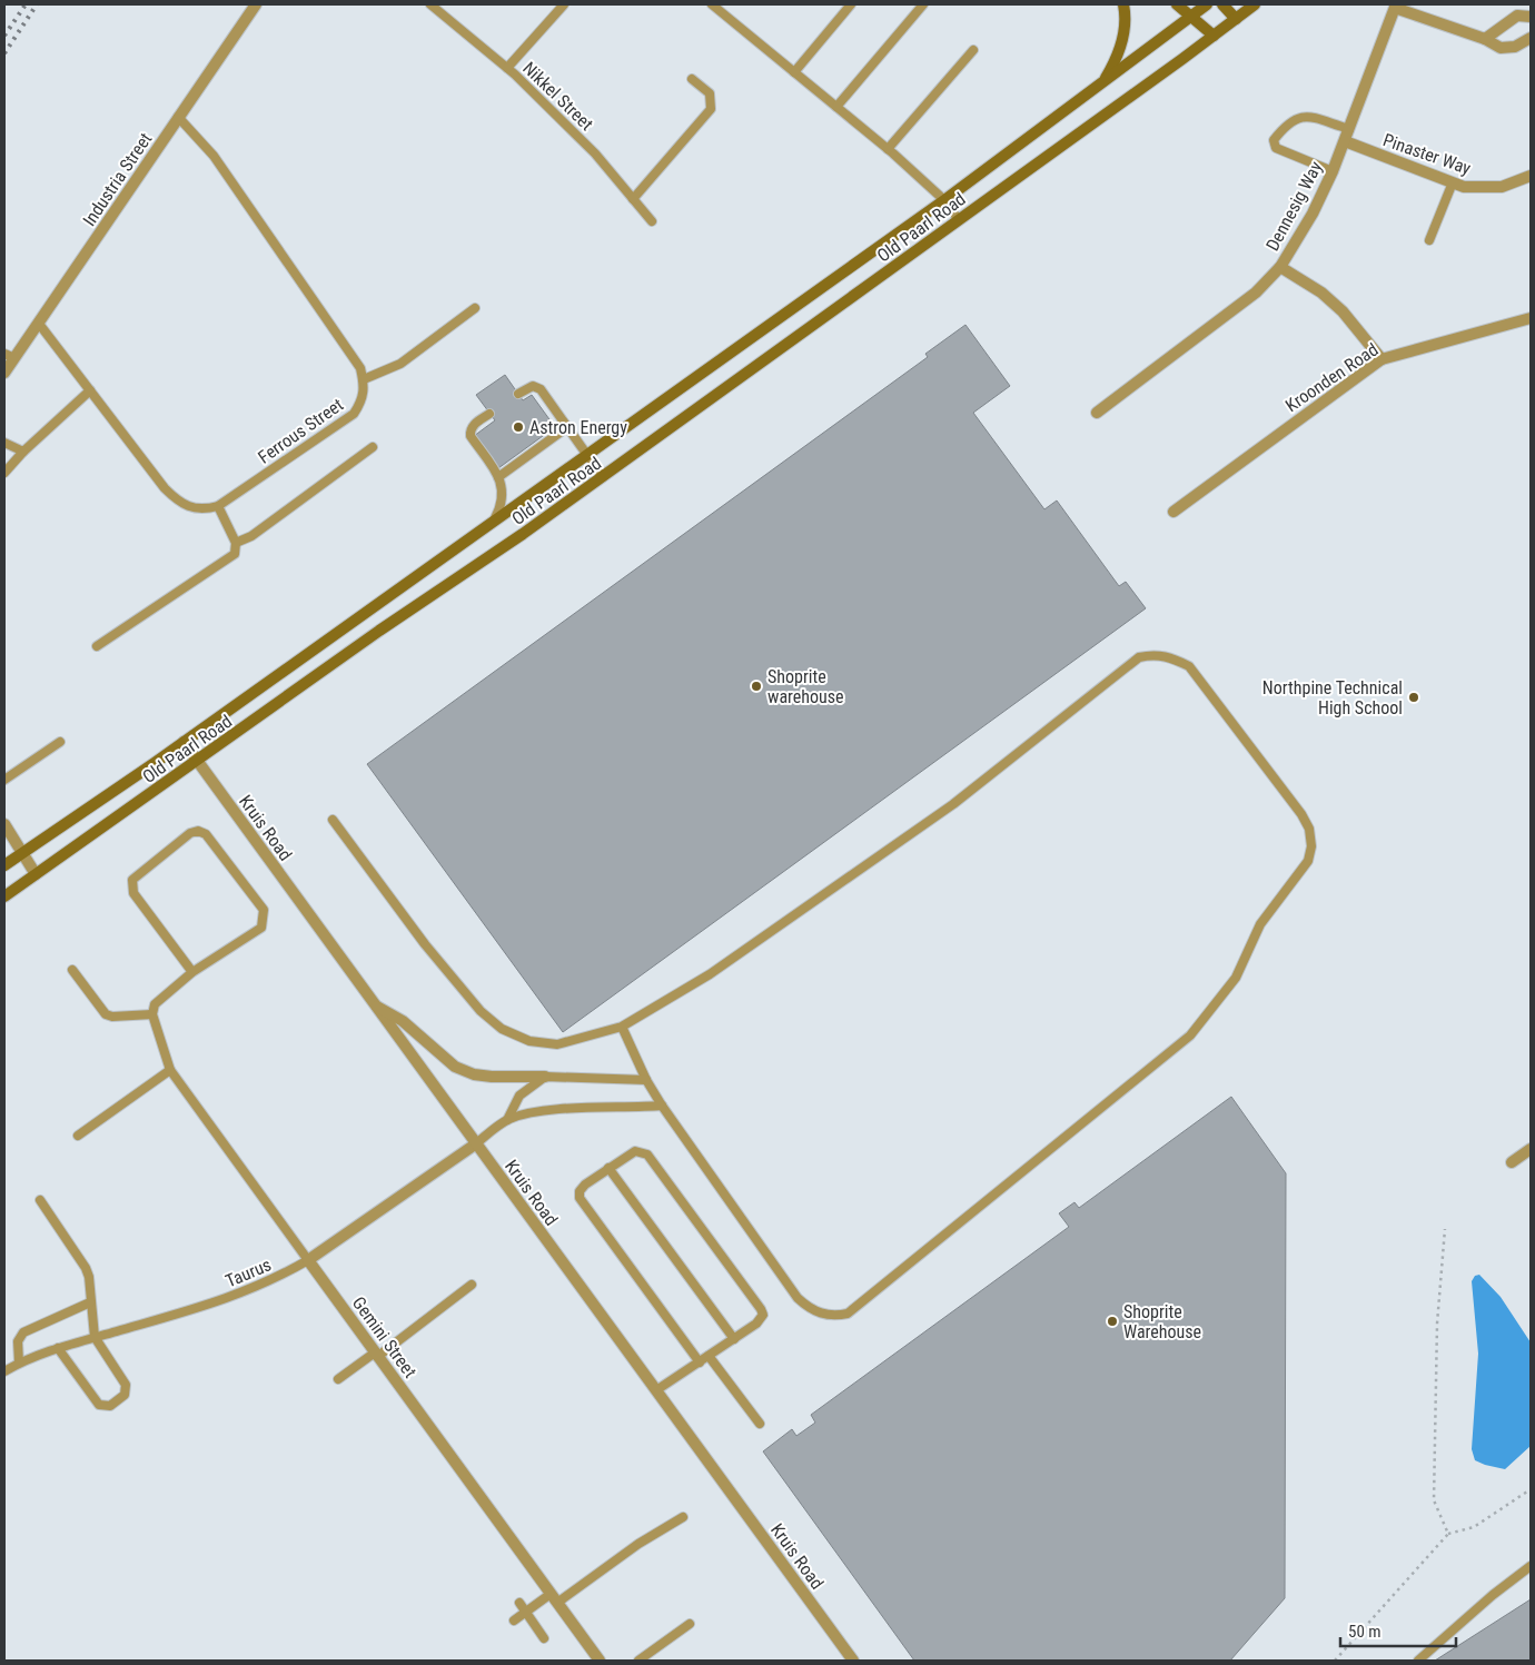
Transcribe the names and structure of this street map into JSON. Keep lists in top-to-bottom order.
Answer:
{
  "streets": {
    "main road": ["Old Paarl Road"],
    "street": [
      "Pinaster Way",
      "Industria Street",
      "Dennesig Way",
      "Kroonden Road",
      "Kruis Road",
      "Taurus",
      "Gemini Street"
    ],
    "lane": ["Nikkel Street", "Ferrous Street"]
  },
  "crossings": [
    ["Pinaster Way", "Dennesig Way"],
    ["Old Paarl Road", "Kruis Road"],
    ["Kruis Road", "Taurus"],
    ["Taurus", "Gemini Street"]
  ],
  "places": [
    "Astron Energy",
    "Shoprite warehouse",
    "Northpine Technical High School",
    "Shoprite Warehouse"
  ],
  "scale_bar": "50 m"
}
